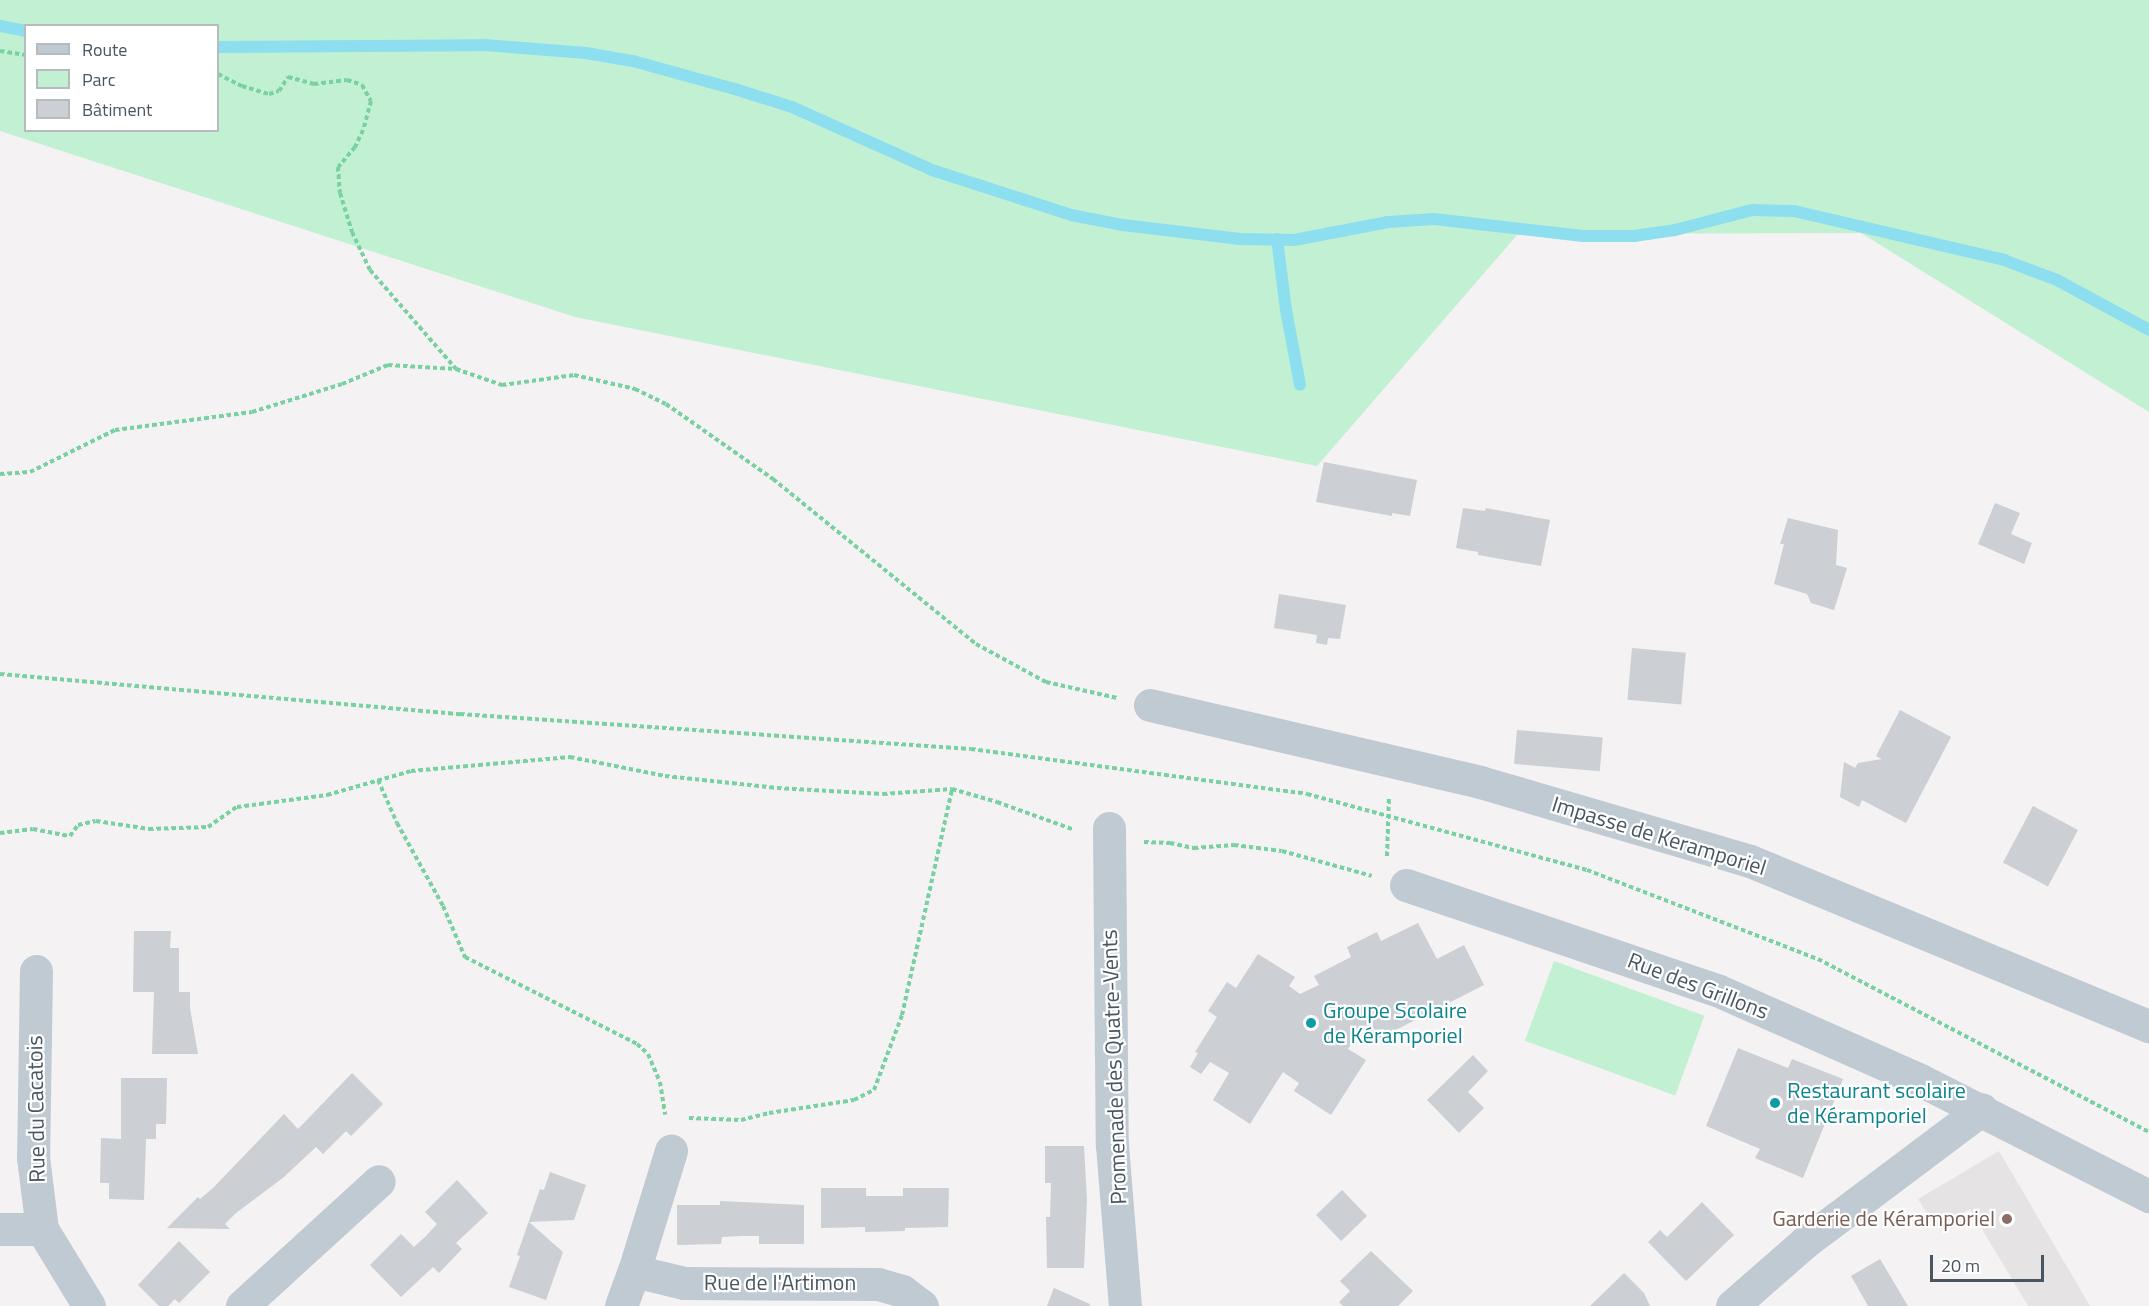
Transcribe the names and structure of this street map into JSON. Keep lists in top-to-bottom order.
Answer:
{
  "streets": {
    "street": [
      "Impasse de Keramporiel",
      "Rue des Grillons",
      "Promenade des Quatre-Vents",
      "Rue du Cacatois",
      "Rue de l'Artimon"
    ]
  },
  "places": ["Groupe Scolaire de Kéramporiel", "Restaurant scolaire de Kéramporiel", "Garderie de Kéramporiel"],
  "legend": ["Route", "Parc", "Bâtiment"],
  "scale_bar": "20 m"
}
